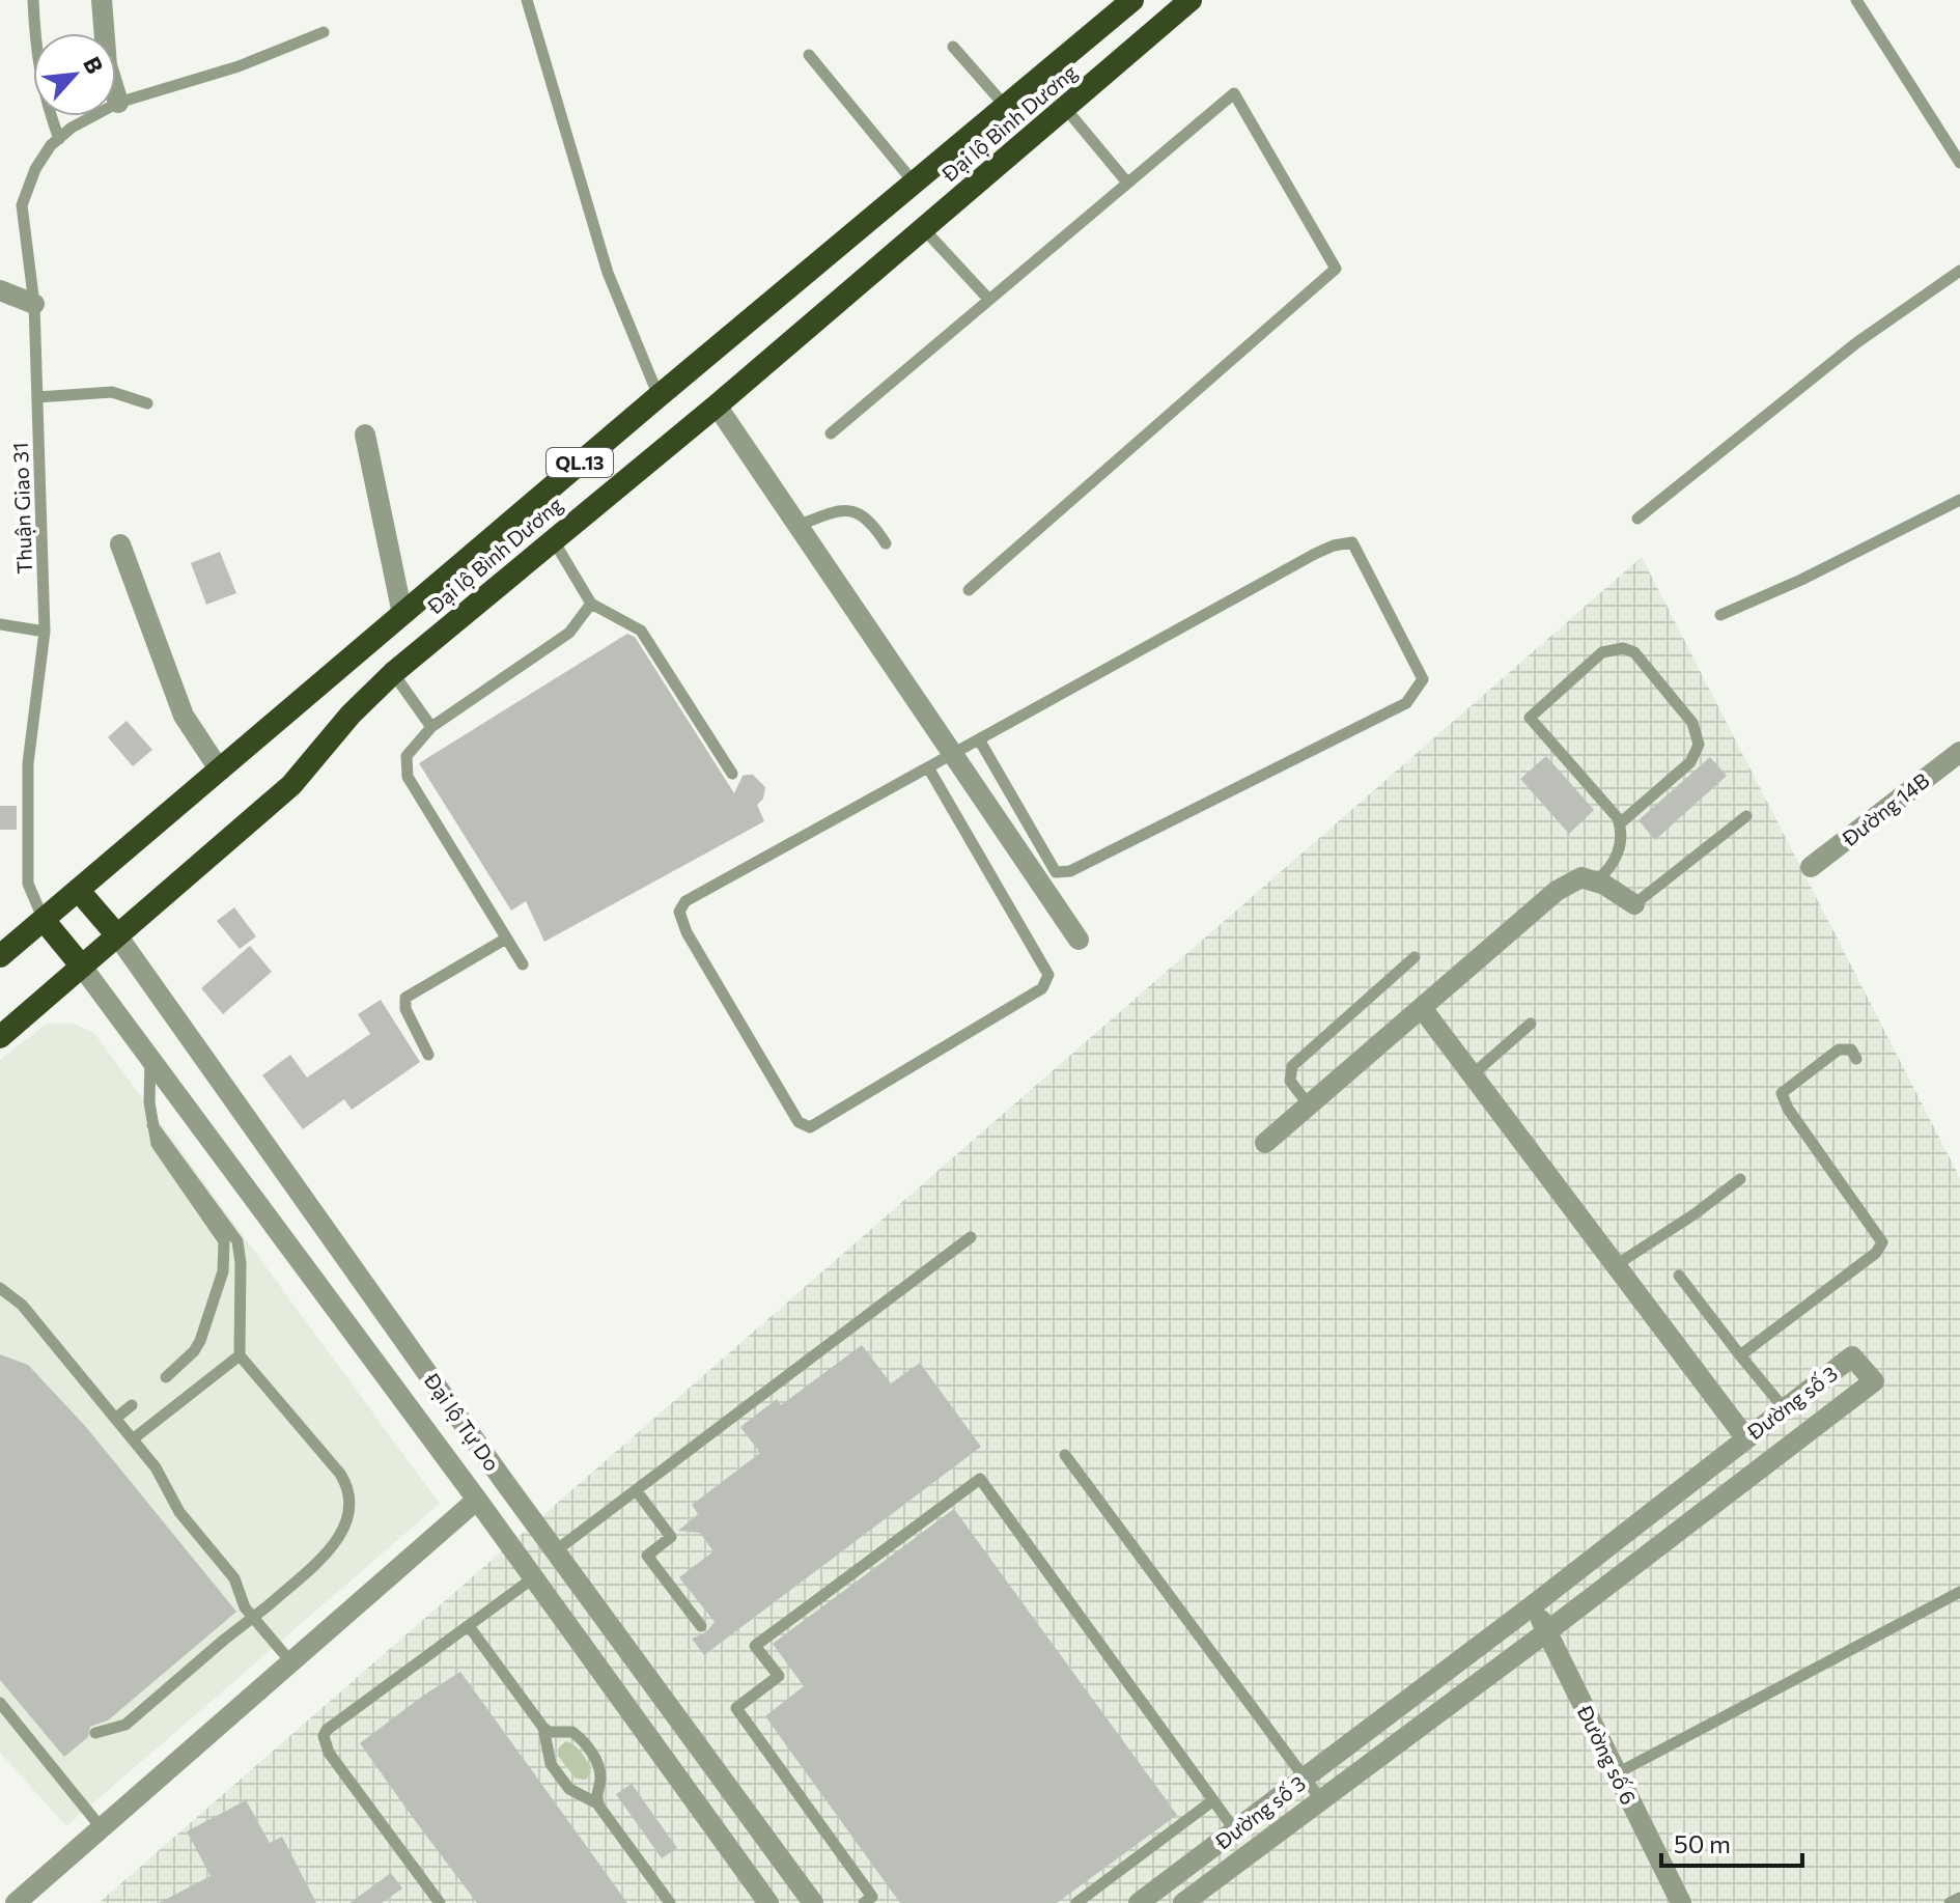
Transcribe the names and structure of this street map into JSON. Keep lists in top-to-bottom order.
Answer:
{
  "streets": {
    "highway": ["Đại lộ Bình Dương", "QL.13"],
    "street": [
      "Đường 14B",
      "Đường số 3",
      "Đại lộ Tự Do",
      "Đường số 6"
    ],
    "lane": ["Thuận Giao 31"]
  },
  "crossings": [
    ["Đại lộ Bình Dương", "Thuận Giao 31"],
    ["Đại lộ Bình Dương", "Đại lộ Tự Do"],
    ["Đường số 3", "Đường số 6"]
  ],
  "scale_bar": "50 m",
  "north": "top right"
}
